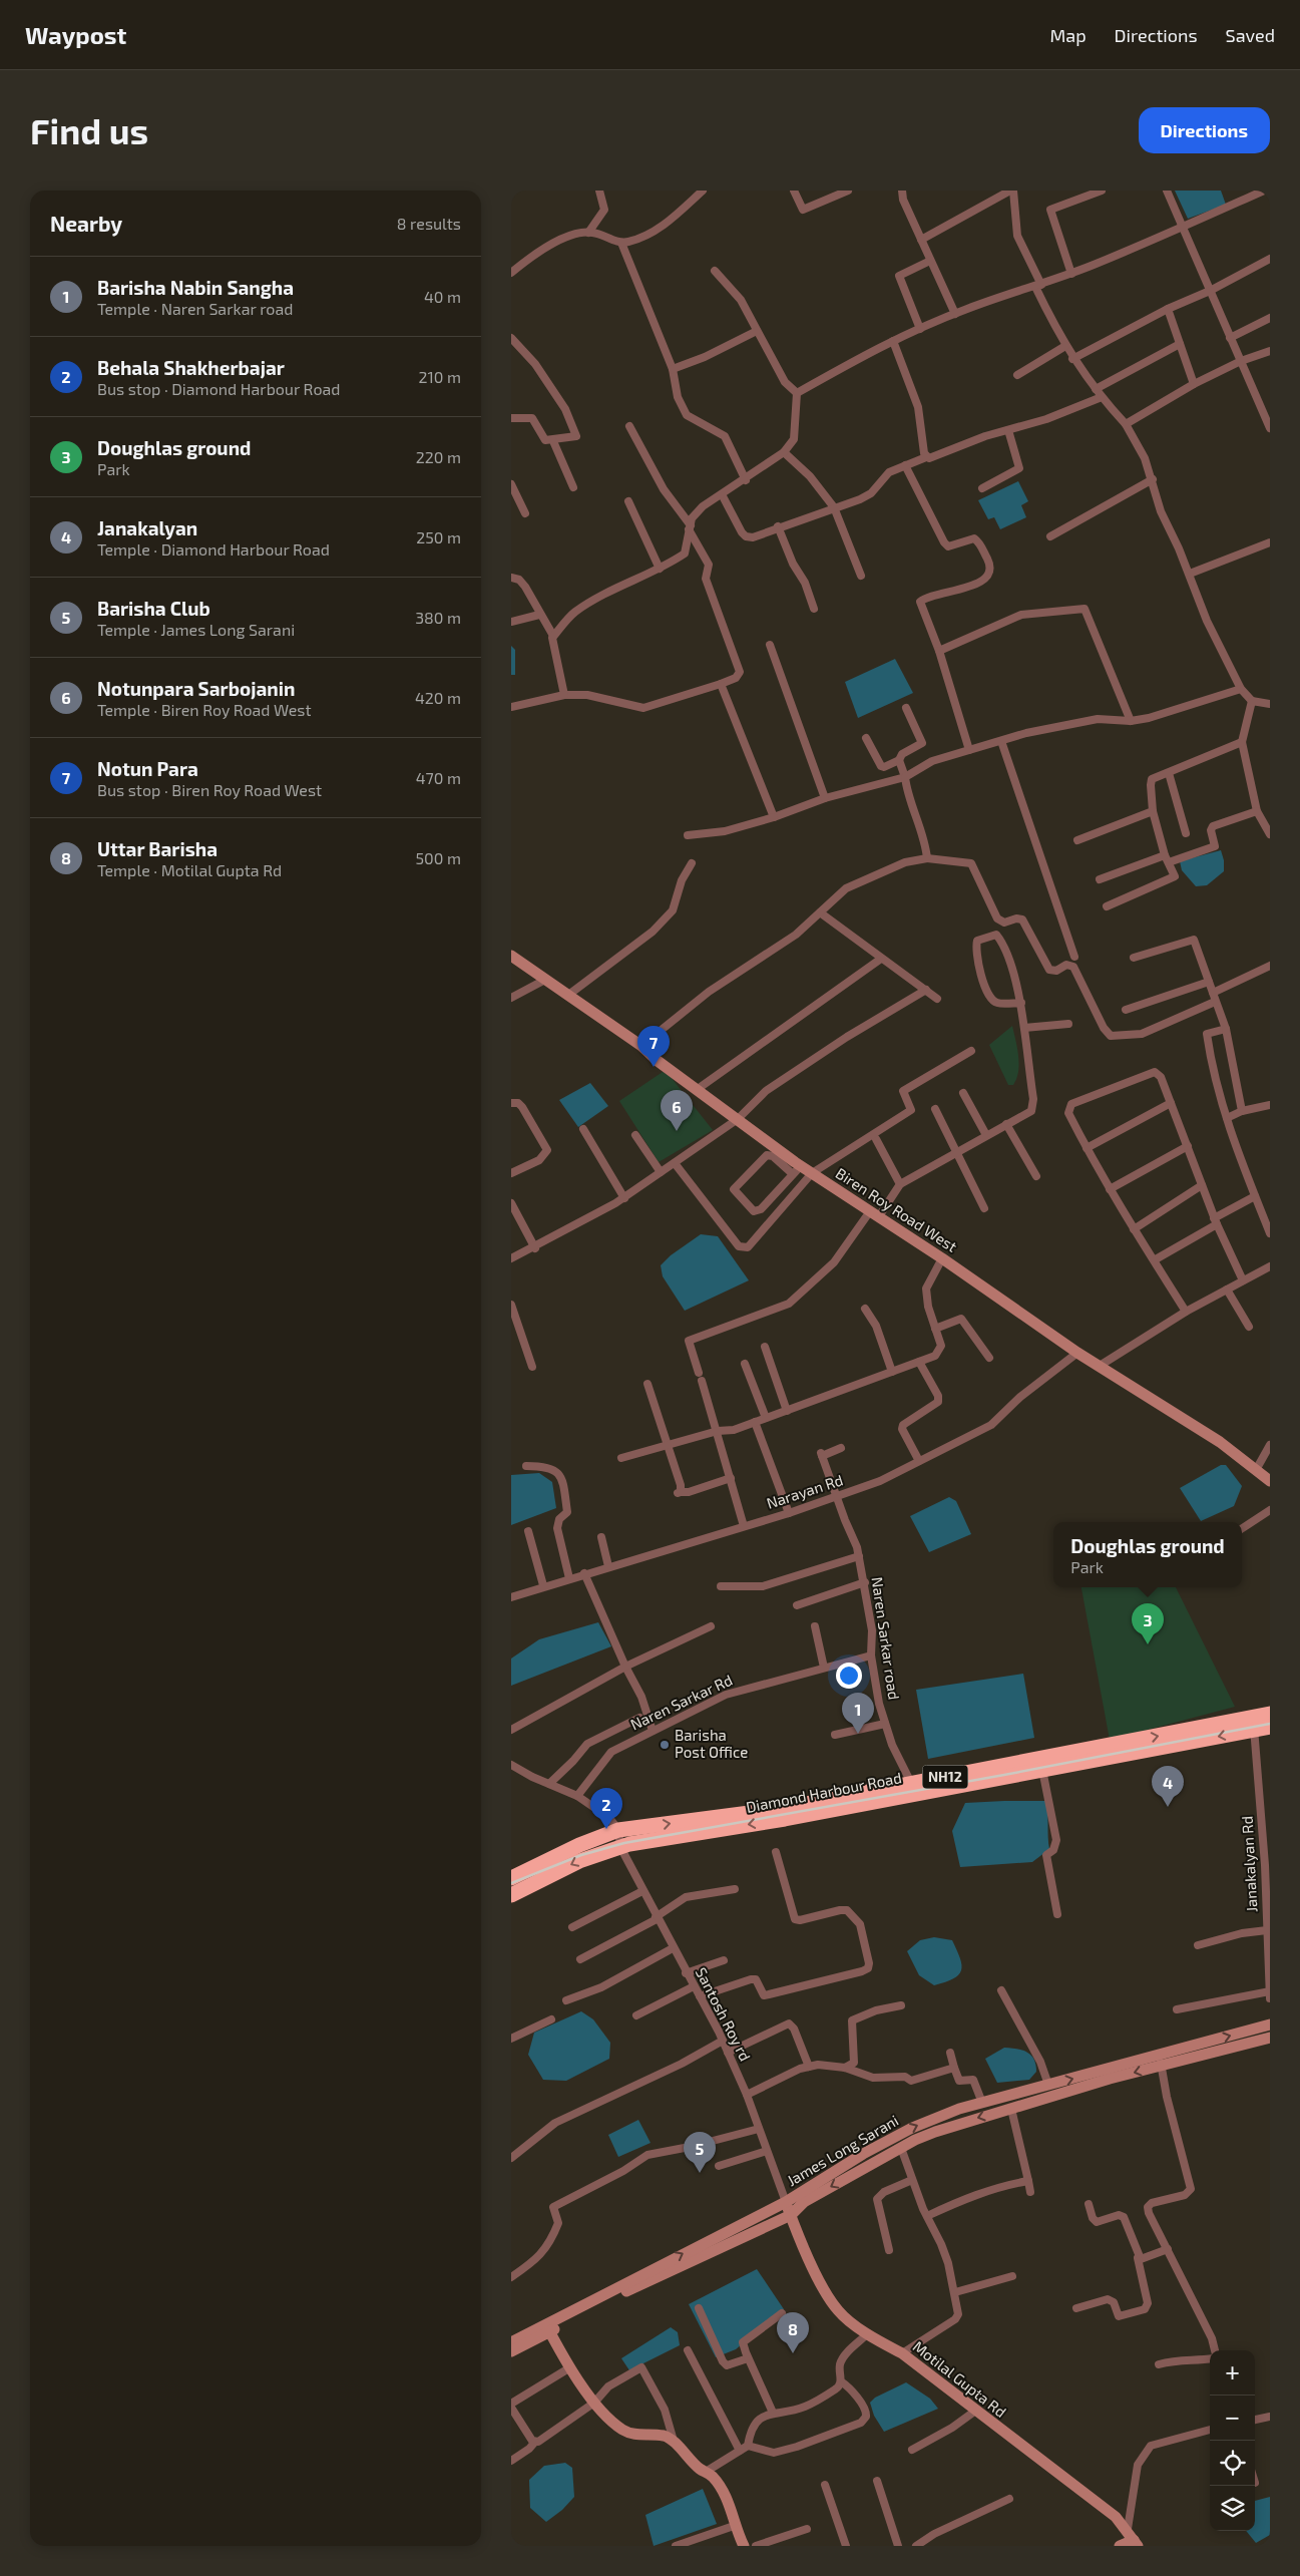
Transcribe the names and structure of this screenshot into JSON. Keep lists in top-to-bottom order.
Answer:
{
  "streets": {
    "highway": ["NH12", "Diamond Harbour Road"],
    "main road": ["Biren Roy Road West", "James Long Sarani", "Motilal Gupta Rd"],
    "street": [
      "Narayan Rd",
      "Naren Sarkar road",
      "Naren Sarkar Rd",
      "Janakalyan Rd",
      "Santosh Roy rd"
    ]
  },
  "crossings": [
    ["Biren Roy Road West", "Narayan Rd"],
    ["Narayan Rd", "Naren Sarkar road"],
    ["Naren Sarkar road", "Naren Sarkar Rd"],
    ["Naren Sarkar road", "Diamond Harbour Road"],
    ["Diamond Harbour Road", "Janakalyan Rd"],
    ["Diamond Harbour Road", "Santosh Roy rd"],
    ["Santosh Roy rd", "James Long Sarani"],
    ["Santosh Roy rd", "Motilal Gupta Rd"],
    ["James Long Sarani", "Motilal Gupta Rd"]
  ],
  "places": ["Barisha Post Office"],
  "page": {
    "header": "Waypost",
    "nav": ["Map", "Directions", "Saved"],
    "buttons": "Directions",
    "title": "Find us",
    "heading": ["Nearby", "8 results"],
    "list": [
      {
        "mark": "1",
        "name": "Barisha Nabin Sangha",
        "note": "Temple · Naren Sarkar road",
        "value": "40 m"
      },
      {
        "mark": "2",
        "name": "Behala Shakherbajar",
        "note": "Bus stop · Diamond Harbour Road",
        "value": "210 m"
      },
      {
        "mark": "3",
        "name": "Doughlas ground",
        "note": "Park",
        "value": "220 m"
      },
      {
        "mark": "4",
        "name": "Janakalyan",
        "note": "Temple · Diamond Harbour Road",
        "value": "250 m"
      },
      {
        "mark": "5",
        "name": "Barisha Club",
        "note": "Temple · James Long Sarani",
        "value": "380 m"
      },
      {
        "mark": "6",
        "name": "Notunpara Sarbojanin",
        "note": "Temple · Biren Roy Road West",
        "value": "420 m"
      },
      {
        "mark": "7",
        "name": "Notun Para",
        "note": "Bus stop · Biren Roy Road West",
        "value": "470 m"
      },
      {
        "mark": "8",
        "name": "Uttar Barisha",
        "note": "Temple · Motilal Gupta Rd",
        "value": "500 m"
      }
    ],
    "pins": [
      "7",
      "6",
      "3",
      "1",
      "4",
      "2",
      "5",
      "8"
    ],
    "popup": ["Doughlas ground", "Park"],
    "map_buttons": ["+", "−"]
  }
}
